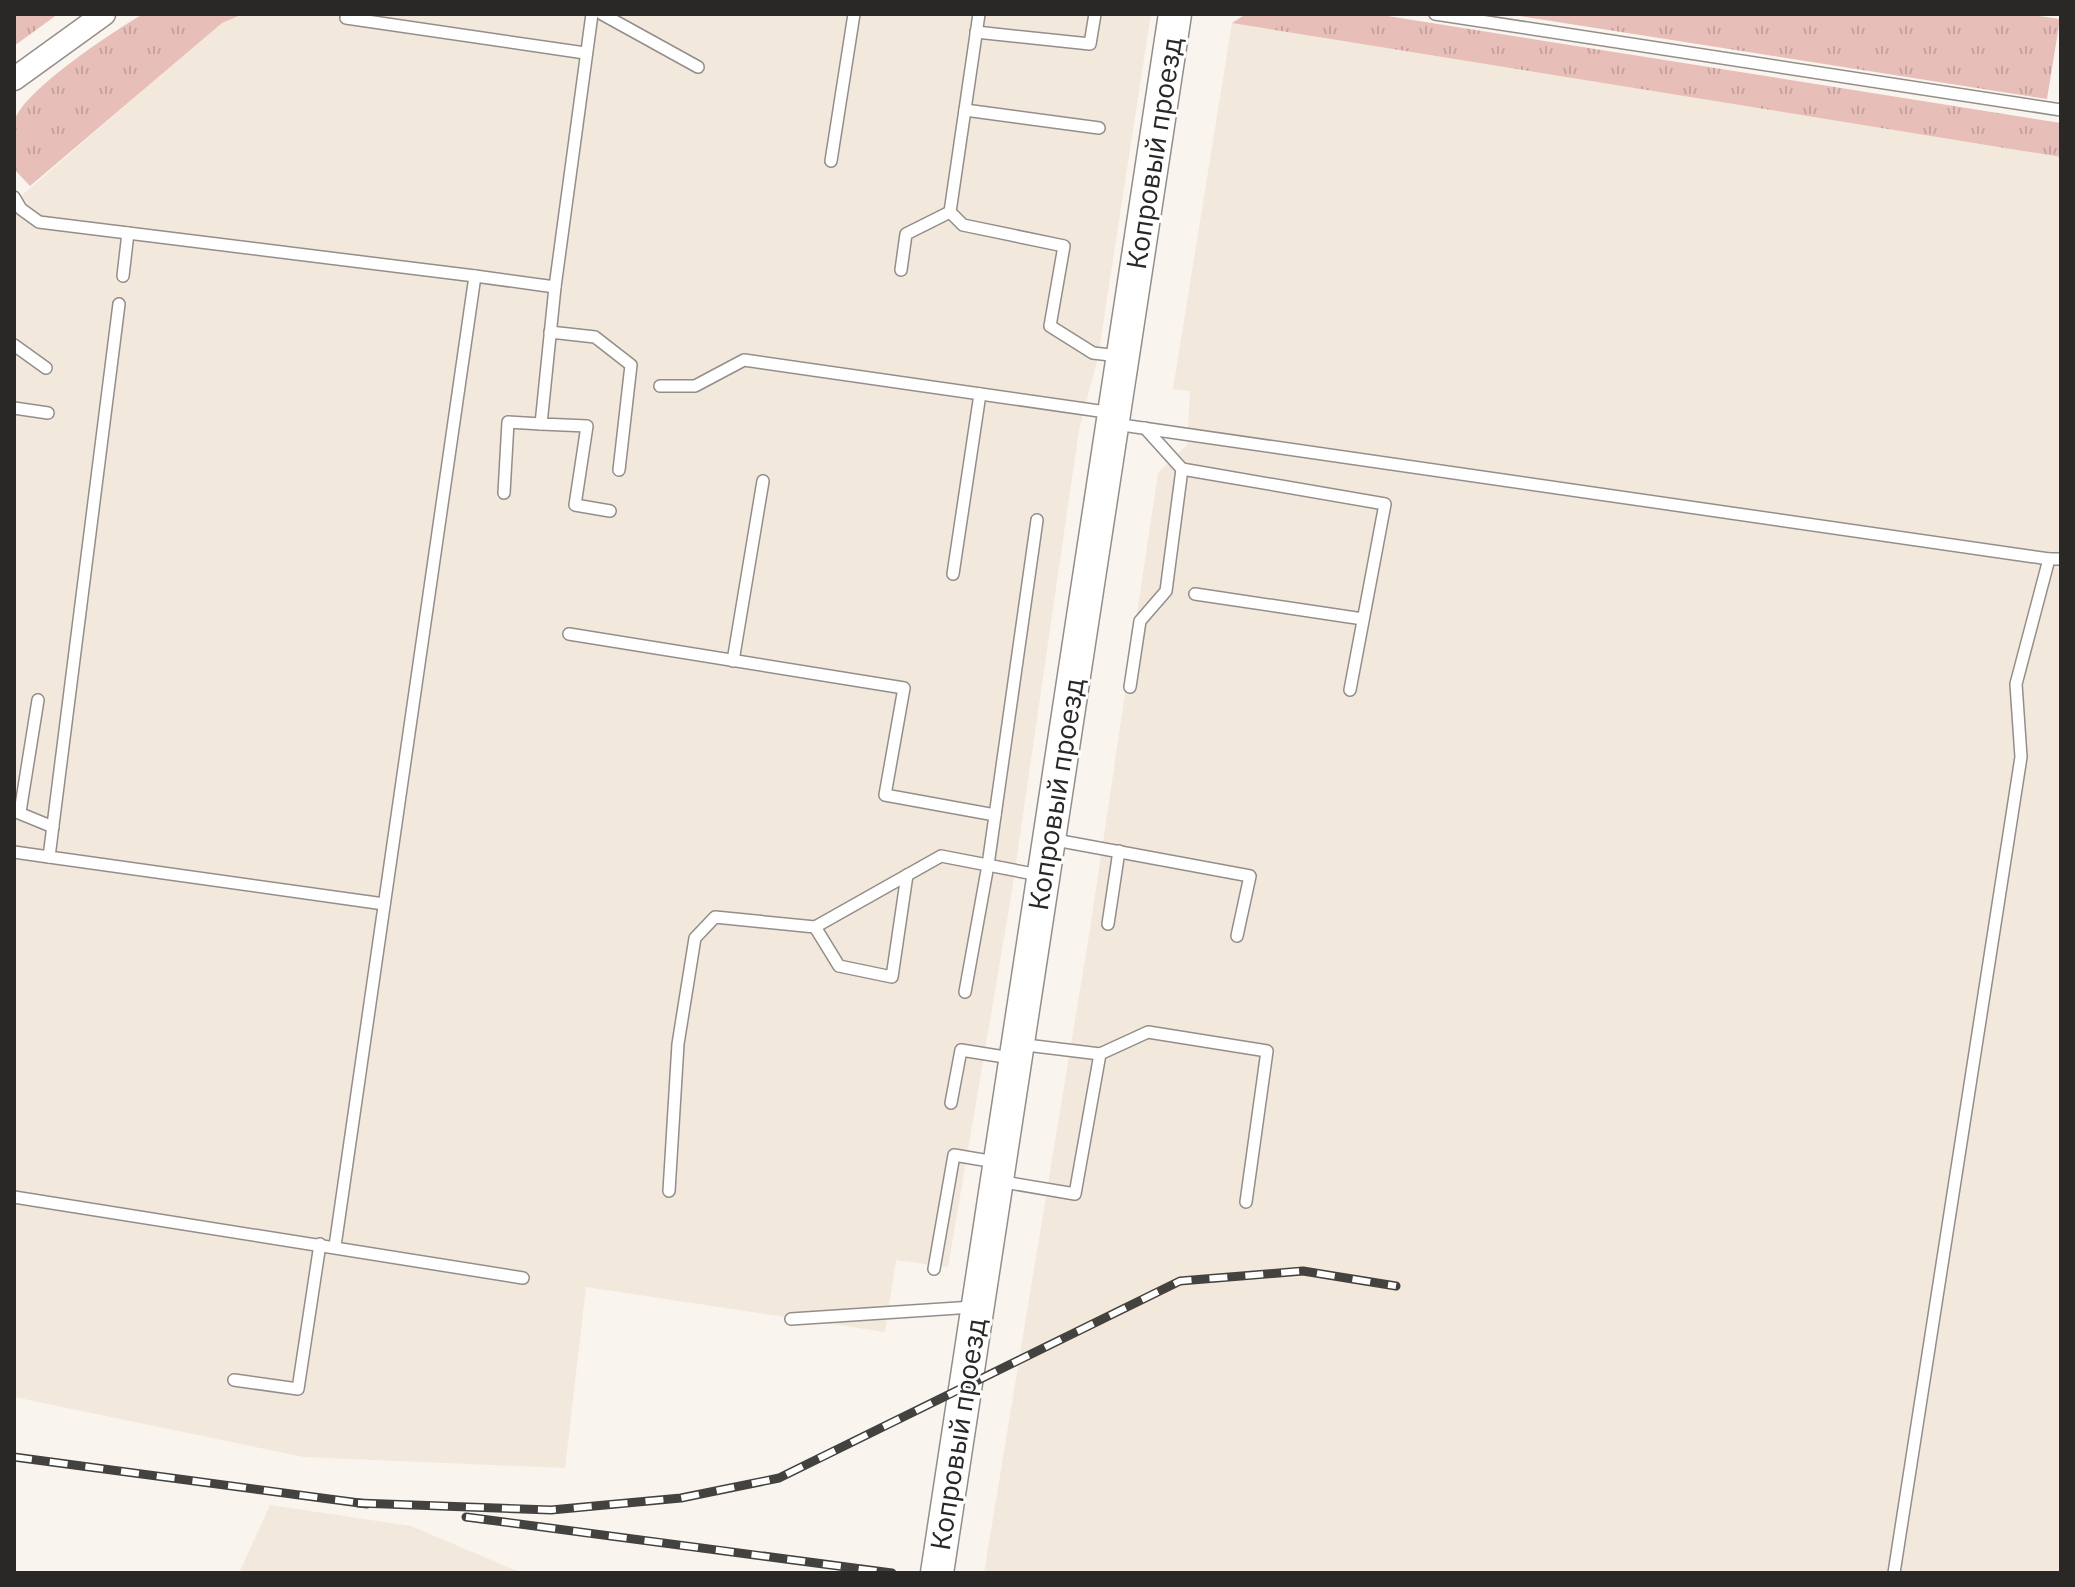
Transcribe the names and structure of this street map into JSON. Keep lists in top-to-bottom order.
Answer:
{
  "streets": {
    "main road": ["Копровый проезд"]
  }
}
